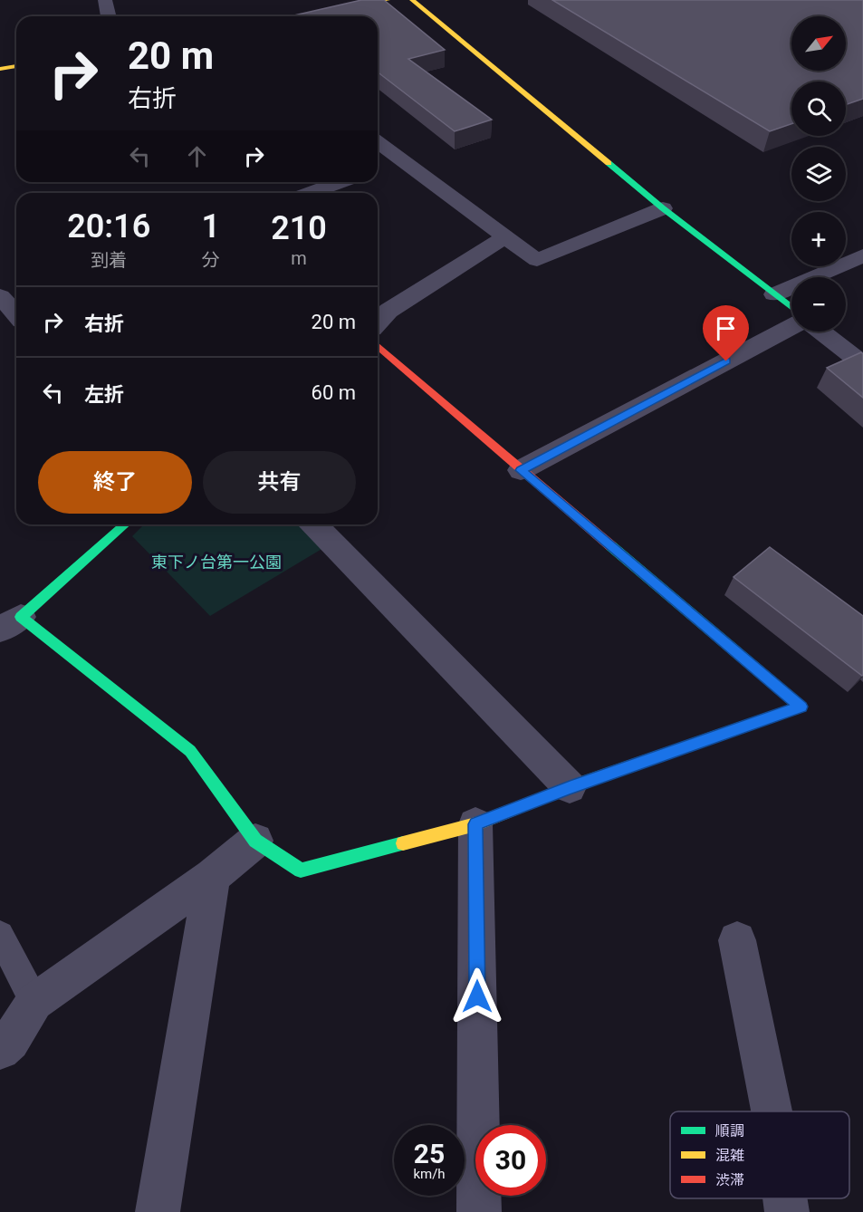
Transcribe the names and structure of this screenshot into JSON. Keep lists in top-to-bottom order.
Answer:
{
  "parks": ["東下ノ台第一公園"],
  "legend": ["順調", "混雑", "渋滞"],
  "north": "top right",
  "page": {
    "map_buttons": ["+", "−"],
    "turn": ["20 m", "右折"],
    "eta": [
      "20:16",
      "到着",
      "1",
      "分",
      "210",
      "m"
    ],
    "list": [
      {
        "name": "右折",
        "value": "20 m"
      },
      {
        "name": "左折",
        "value": "60 m"
      }
    ],
    "buttons": ["終了", "共有"],
    "speed": "25 km/h",
    "limit": "30"
  }
}
